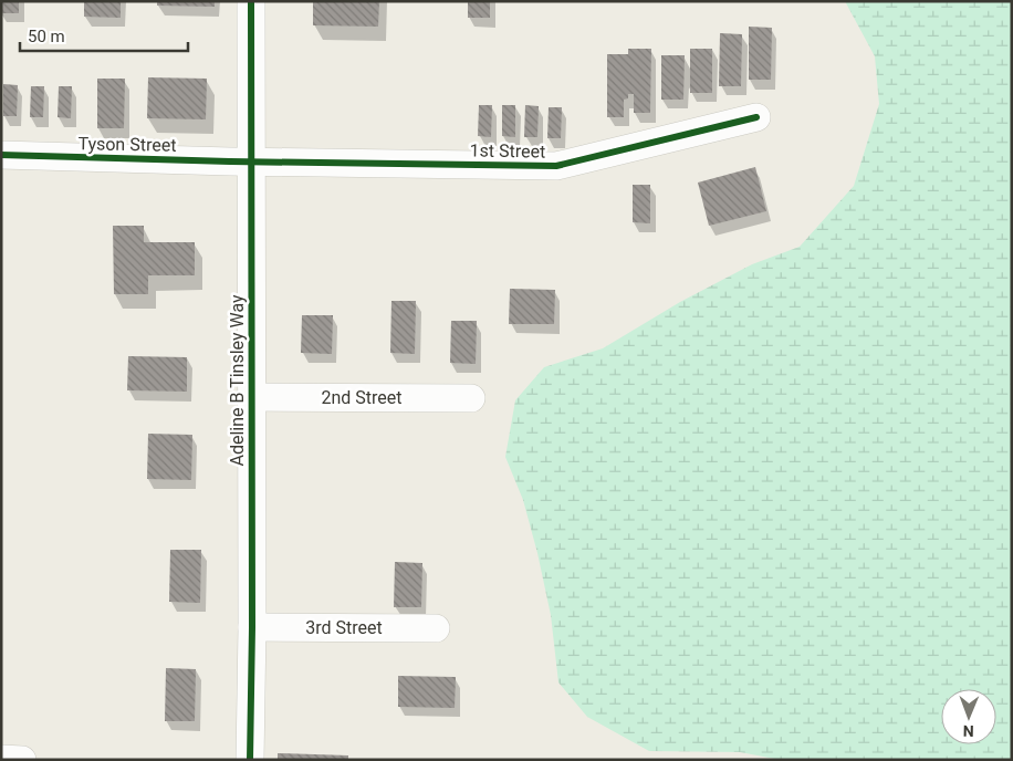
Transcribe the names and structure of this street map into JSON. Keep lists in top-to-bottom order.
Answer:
{
  "streets": {
    "street": [
      "Tyson Street",
      "1st Street",
      "Adeline B Tinsley Way",
      "2nd Street",
      "3rd Street"
    ]
  },
  "crossings": [
    ["Tyson Street", "1st Street"],
    ["Tyson Street", "Adeline B Tinsley Way"],
    ["1st Street", "Adeline B Tinsley Way"],
    ["Adeline B Tinsley Way", "2nd Street"],
    ["Adeline B Tinsley Way", "3rd Street"]
  ],
  "scale_bar": "50 m",
  "north": "bottom"
}
